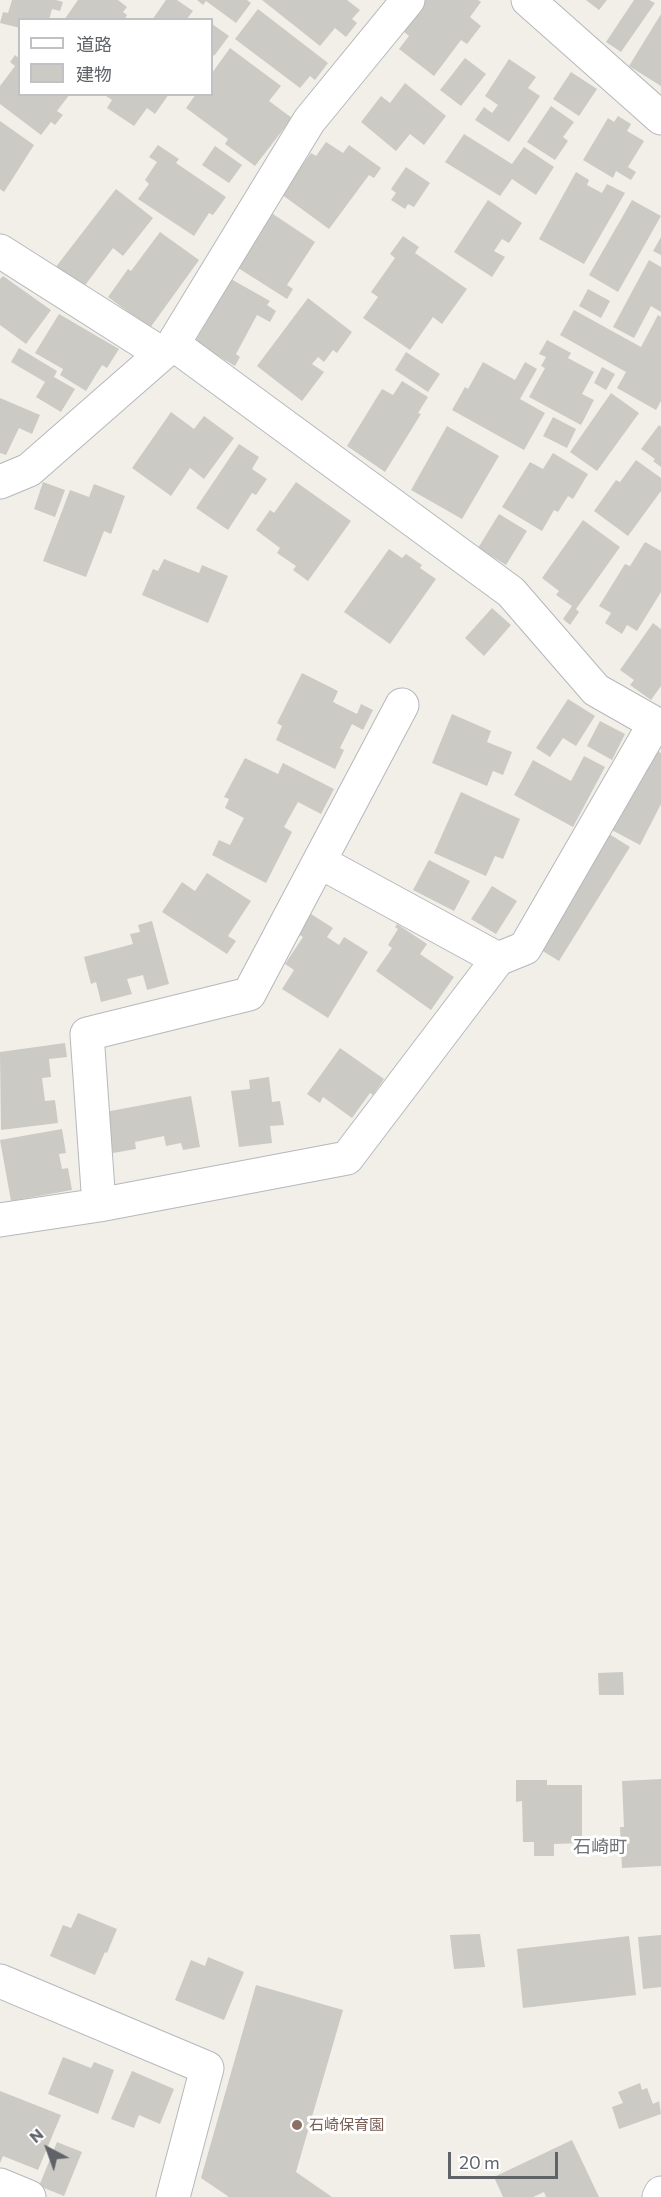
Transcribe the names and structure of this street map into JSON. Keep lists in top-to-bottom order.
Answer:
{
  "districts": ["石崎町"],
  "places": ["石崎保育園"],
  "legend": ["道路", "建物"],
  "scale_bar": "20 m",
  "north": "top left"
}
